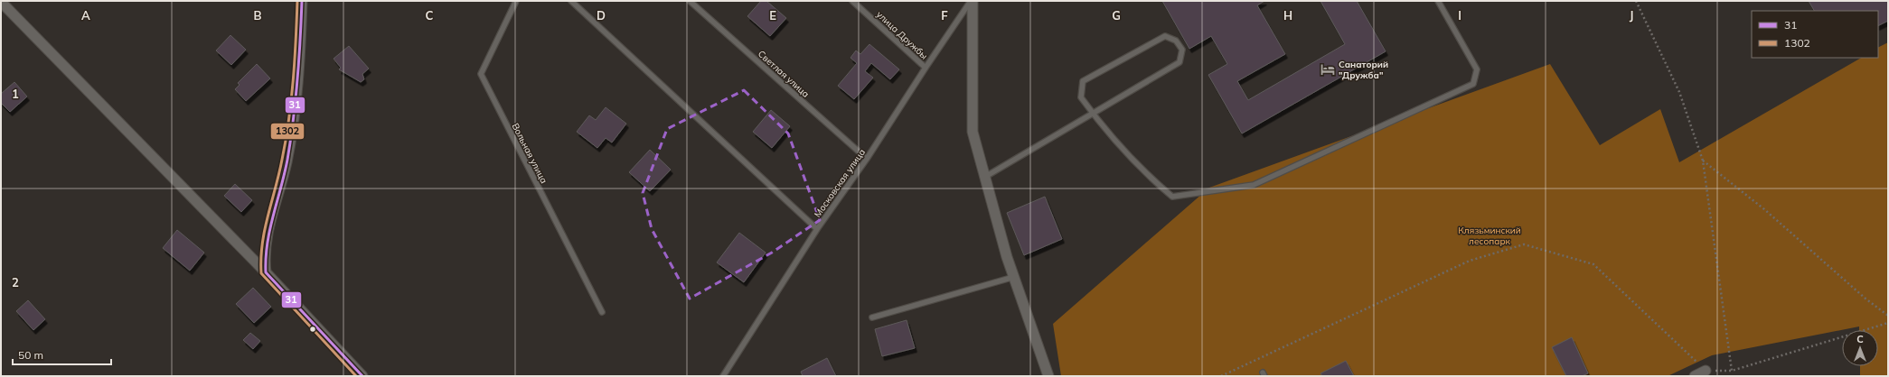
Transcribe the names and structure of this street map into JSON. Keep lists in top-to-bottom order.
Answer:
{
  "streets": {
    "lane": [
      "улица Дружбы",
      "Светлая улица",
      "Вольная улица",
      "Московская улица"
    ]
  },
  "crossings": [
    ["улица Дружбы", "Московская улица"],
    ["Светлая улица", "Московская улица"]
  ],
  "parks": ["Клязьминский лесопарк"],
  "places": {
    "hotel": ["Санаторий \"Дружба\""]
  },
  "lines": ["transit line 31", "transit line 1302"],
  "legend": ["31", "1302"],
  "scale_bar": "50 m",
  "north": "top",
  "grid": {
    "columns": [
      "A",
      "B",
      "C",
      "D",
      "E",
      "F",
      "G",
      "H",
      "I",
      "J"
    ],
    "rows": ["1", "2"]
  }
}
